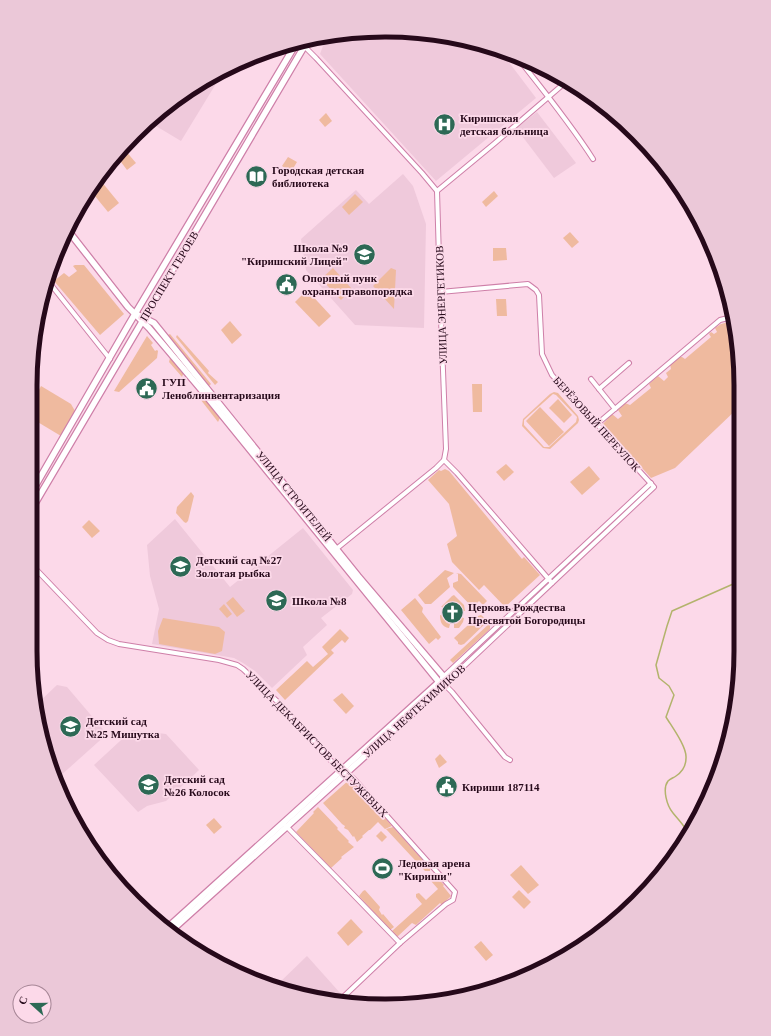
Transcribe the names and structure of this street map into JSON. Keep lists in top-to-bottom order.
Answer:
{
  "streets": {
    "street": [
      "ПРОСПЕКТ ГЕРОЕВ",
      "УЛИЦА ЭНЕРГЕТИКОВ",
      "БЕРЁЗОВЫЙ ПЕРЕУЛОК",
      "УЛИЦА СТРОИТЕЛЕЙ",
      "УЛИЦА НЕФТЕХИМИКОВ",
      "УЛИЦА ДЕКАБРИСТОВ БЕСТУЖЕВЫХ"
    ]
  },
  "crossings": [
    ["ПРОСПЕКТ ГЕРОЕВ", "УЛИЦА СТРОИТЕЛЕЙ"],
    ["УЛИЦА ЭНЕРГЕТИКОВ", "БЕРЁЗОВЫЙ ПЕРЕУЛОК"],
    ["БЕРЁЗОВЫЙ ПЕРЕУЛОК", "УЛИЦА НЕФТЕХИМИКОВ"],
    ["УЛИЦА СТРОИТЕЛЕЙ", "УЛИЦА НЕФТЕХИМИКОВ"],
    ["УЛИЦА НЕФТЕХИМИКОВ", "УЛИЦА ДЕКАБРИСТОВ БЕСТУЖЕВЫХ"]
  ],
  "places": {
    "hospital": ["Киришская детская больница"],
    "library": ["Городская детская библиотека"],
    "school or university": [
      "Школа №9 \"Киришский Лицей\"",
      "Детский сад №27 Золотая рыбка",
      "Школа №8",
      "Детский сад №25 Мишутка",
      "Детский сад №26 Колосок"
    ],
    "public building": ["Опорный пунк охраны правопорядка", "ГУП Леноблинвентаризация", "Кириши 187114"],
    "church": ["Церковь Рождества Пресвятой Богородицы"],
    "sports": ["Ледовая арена \"Кириши\""]
  },
  "north": "left"
}
